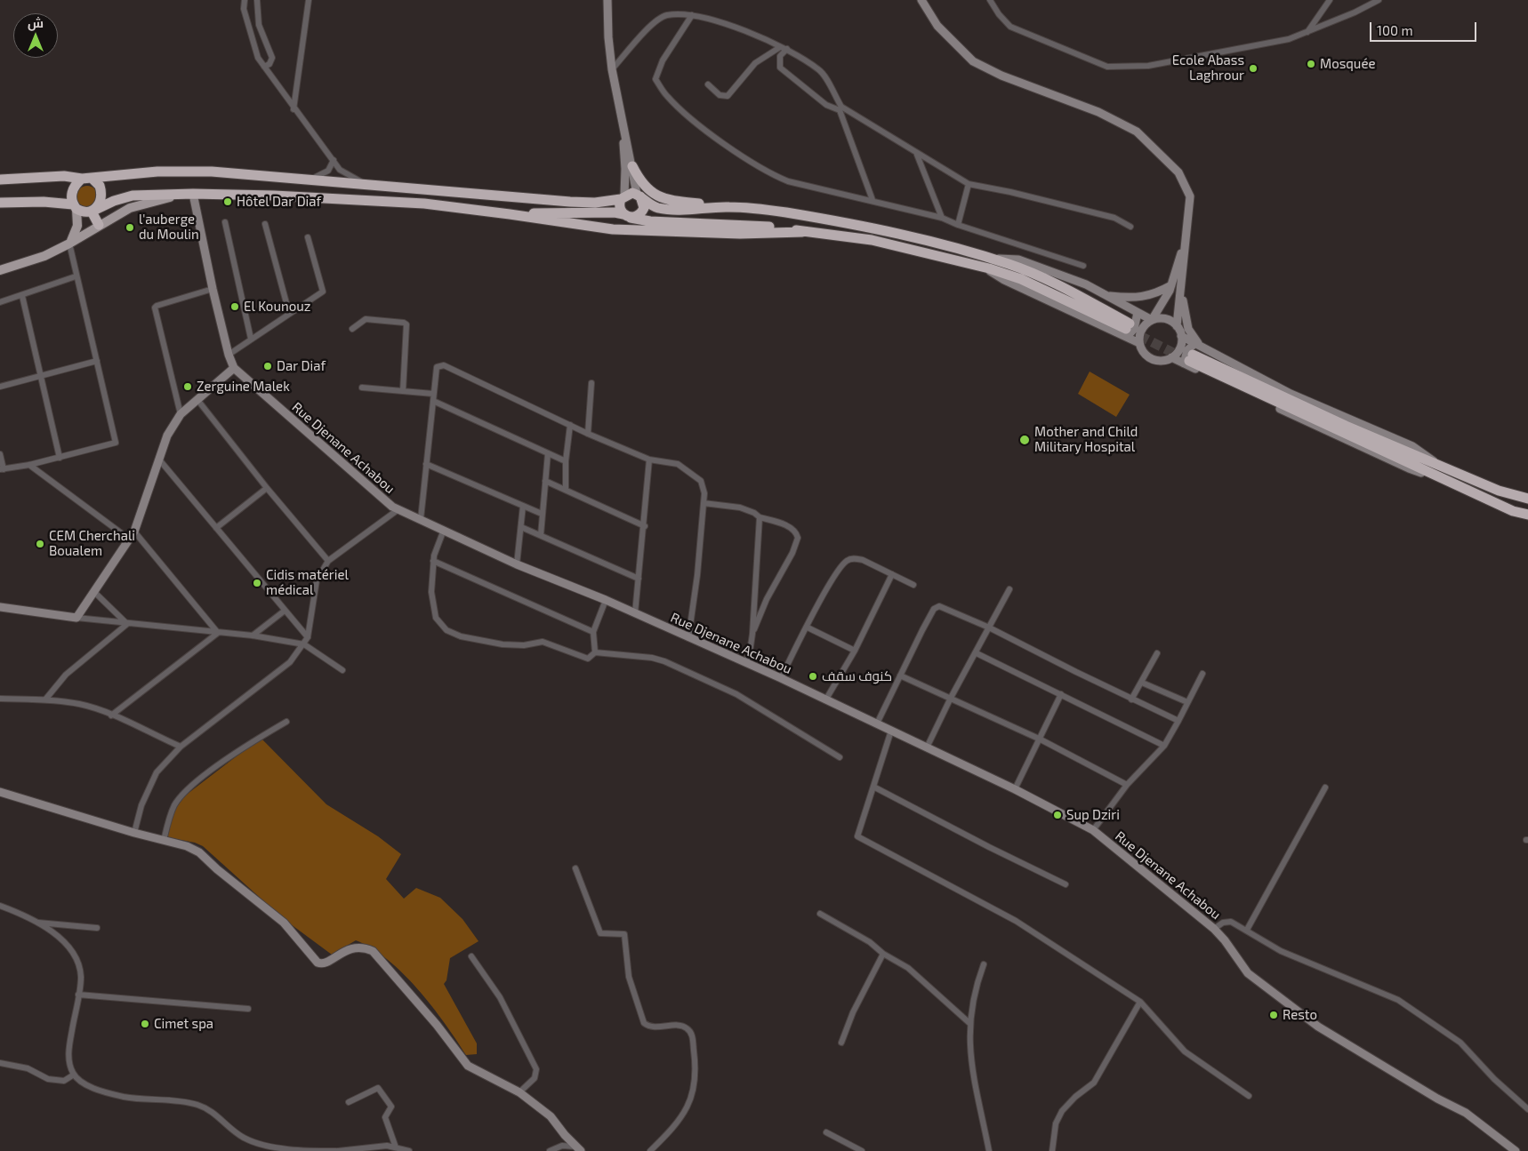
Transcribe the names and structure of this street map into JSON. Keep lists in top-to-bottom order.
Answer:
{
  "streets": {
    "street": ["Rue Djenane Achabou"]
  },
  "places": [
    "Mosquée",
    "Ecole Abass Laghrour",
    "Hôtel Dar Diaf",
    "l'auberge du Moulin",
    "El Kounouz",
    "Dar Diaf",
    "Zerguine Malek",
    "Mother and Child Military Hospital",
    "CEM Cherchali Boualem",
    "Cidis matériel médical",
    "كنوف سقف",
    "Sup Dziri",
    "Resto",
    "Cimet spa"
  ],
  "scale_bar": "100 m",
  "north": "top"
}
